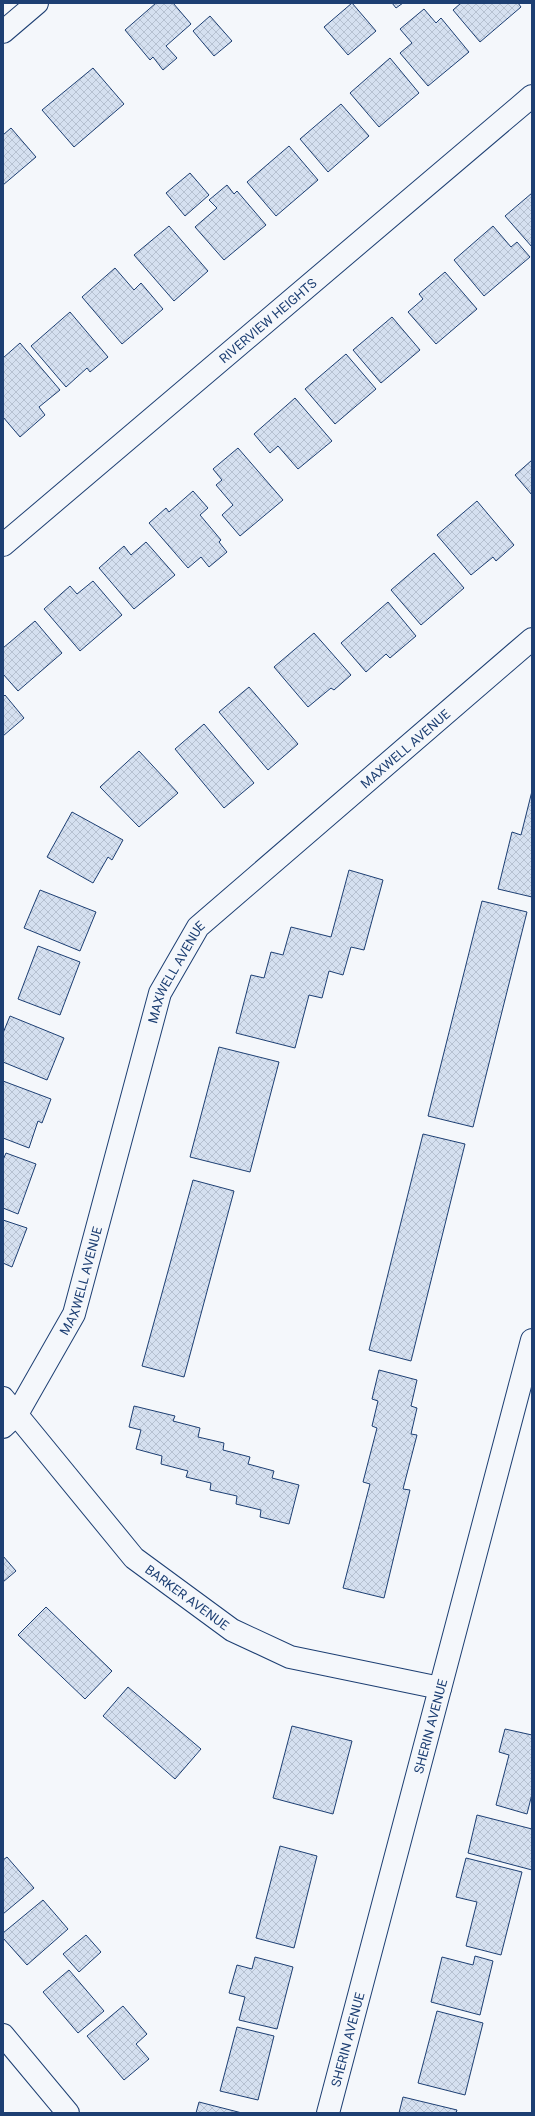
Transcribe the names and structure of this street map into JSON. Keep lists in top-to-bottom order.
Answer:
{
  "streets": {
    "street": [
      "RIVERVIEW HEIGHTS",
      "MAXWELL AVENUE",
      "BARKER AVENUE",
      "SHERIN AVENUE"
    ]
  },
  "crossings": [
    ["MAXWELL AVENUE", "BARKER AVENUE"],
    ["BARKER AVENUE", "SHERIN AVENUE"]
  ]
}
